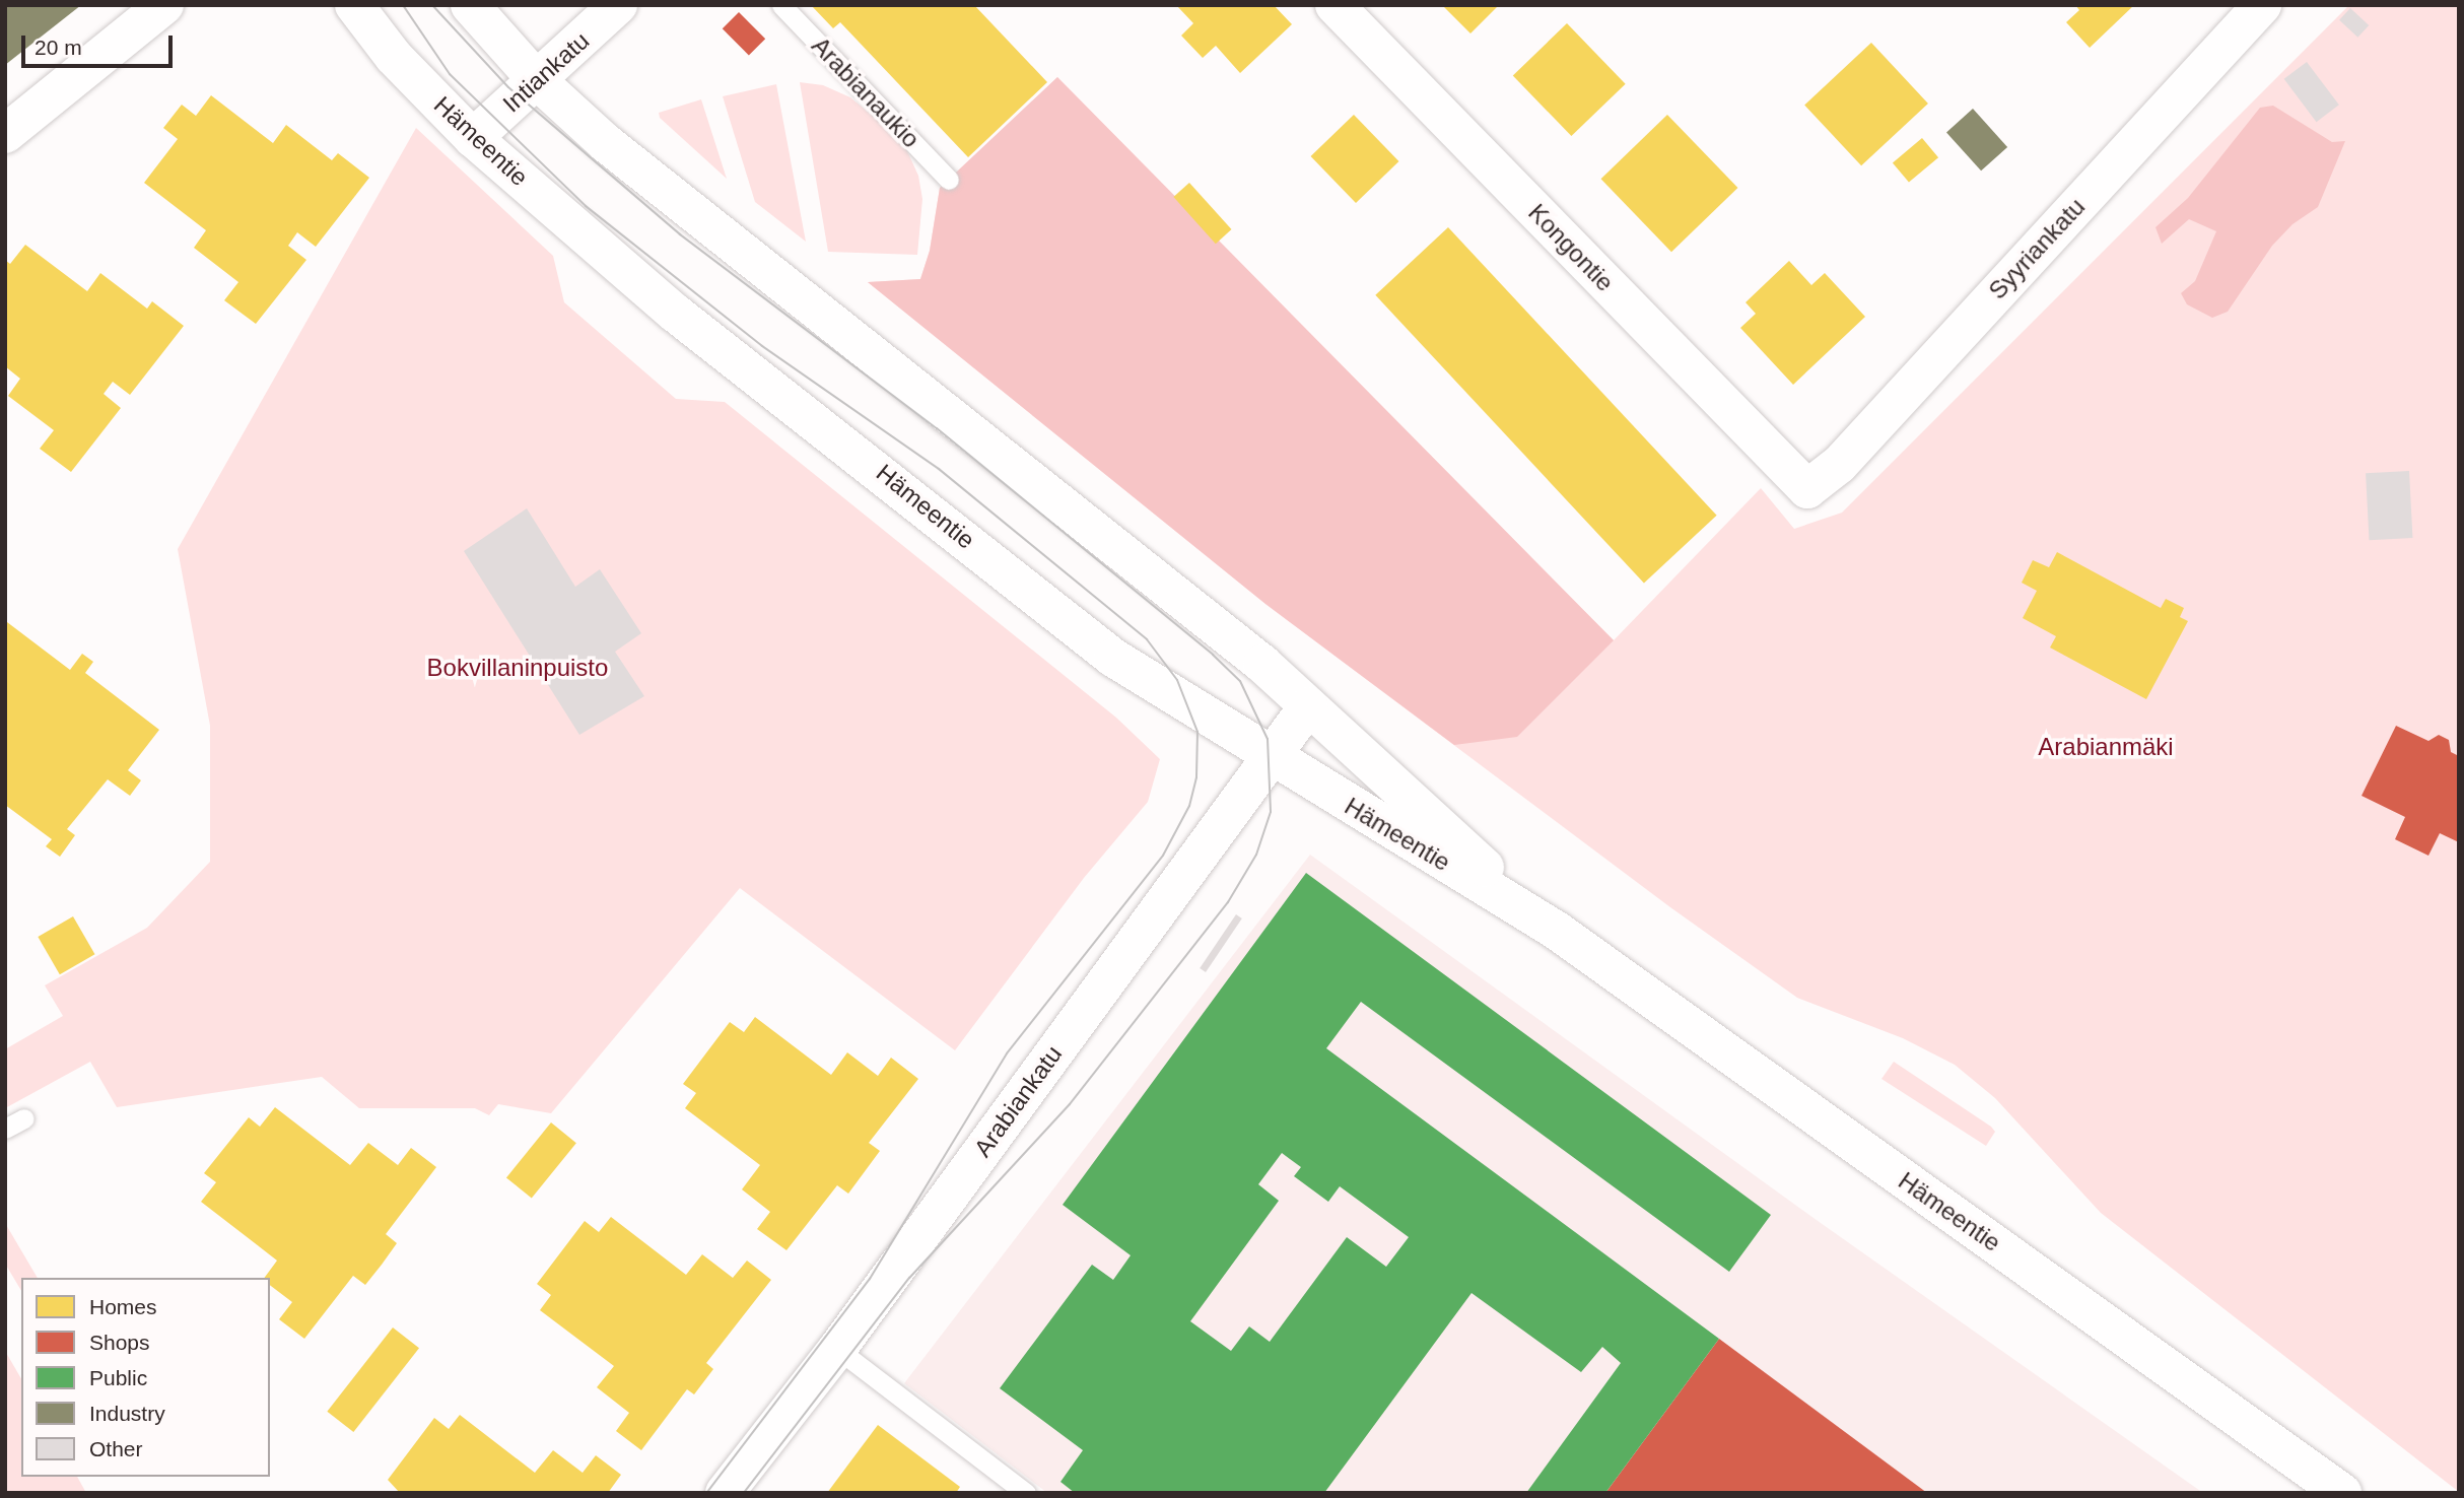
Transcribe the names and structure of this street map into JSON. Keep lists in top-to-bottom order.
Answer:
{
  "streets": {
    "main road": [
      "Intiankatu",
      "Hämeentie",
      "Kongontie",
      "Syyriankatu",
      "Arabiankatu"
    ],
    "lane": ["Arabianaukio"]
  },
  "crossings": [
    ["Intiankatu", "Hämeentie"],
    ["Hämeentie", "Arabiankatu"],
    ["Kongontie", "Syyriankatu"]
  ],
  "parks": ["Bokvillaninpuisto", "Arabianmäki"],
  "legend": [
    "Homes",
    "Shops",
    "Public",
    "Industry",
    "Other"
  ],
  "scale_bar": "20 m"
}
